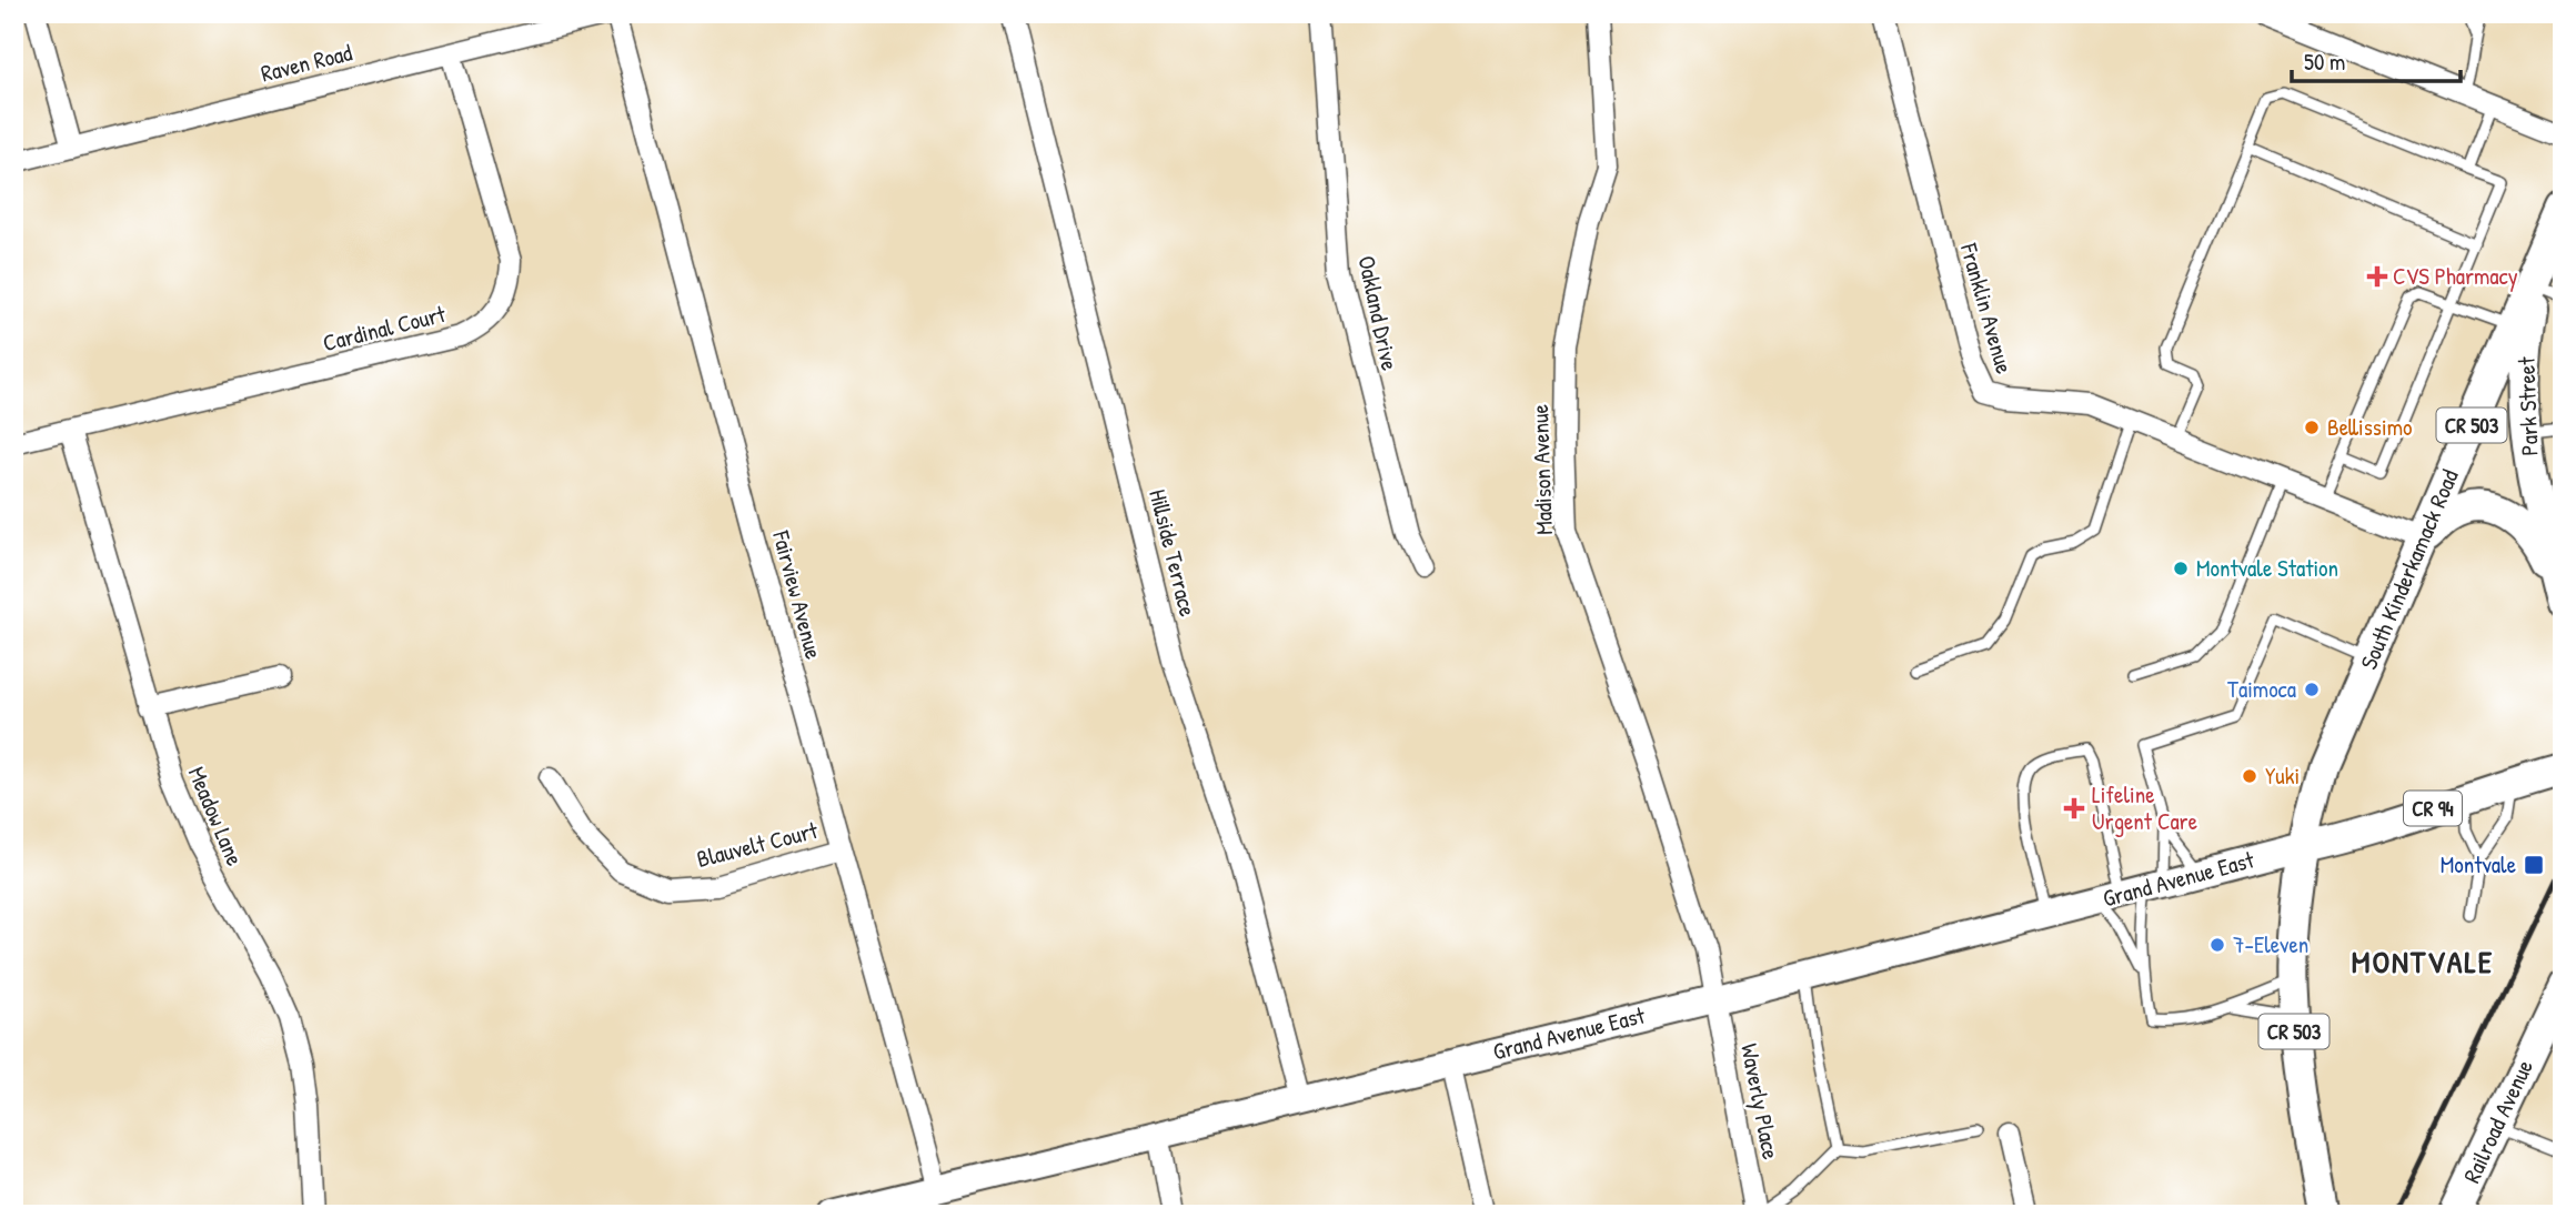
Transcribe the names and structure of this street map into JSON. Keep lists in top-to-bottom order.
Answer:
{
  "streets": {
    "main road": [
      "Park Street",
      "CR 503",
      "South Kinderkamack Road",
      "CR 94",
      "Grand Avenue East",
      "Railroad Avenue"
    ],
    "street": [
      "Raven Road",
      "Franklin Avenue",
      "Oakland Drive",
      "Cardinal Court",
      "Madison Avenue",
      "Hillside Terrace",
      "Fairview Avenue",
      "Meadow Lane",
      "Blauvelt Court",
      "Waverly Place"
    ]
  },
  "crossings": [
    ["Raven Road", "Cardinal Court"],
    ["Raven Road", "Fairview Avenue"],
    ["Franklin Avenue", "South Kinderkamack Road"],
    ["Cardinal Court", "Meadow Lane"],
    ["Park Street", "South Kinderkamack Road"],
    ["CR 503", "South Kinderkamack Road"],
    ["CR 503", "CR 94"],
    ["CR 503", "Grand Avenue East"],
    ["Madison Avenue", "Grand Avenue East"],
    ["Madison Avenue", "Waverly Place"],
    ["Hillside Terrace", "Grand Avenue East"],
    ["South Kinderkamack Road", "CR 94"],
    ["South Kinderkamack Road", "Grand Avenue East"],
    ["Fairview Avenue", "Blauvelt Court"],
    ["Fairview Avenue", "Grand Avenue East"],
    ["CR 94", "Grand Avenue East"],
    ["Grand Avenue East", "Waverly Place"]
  ],
  "districts": ["MONTVALE"],
  "places": {
    "health": ["CVS Pharmacy", "Lifeline Urgent Care"],
    "other": [
      "Bellissimo",
      "Montvale Station",
      "Taimoca",
      "Yuki",
      "7-Eleven"
    ],
    "transit": ["Montvale"]
  },
  "scale_bar": "50 m"
}
